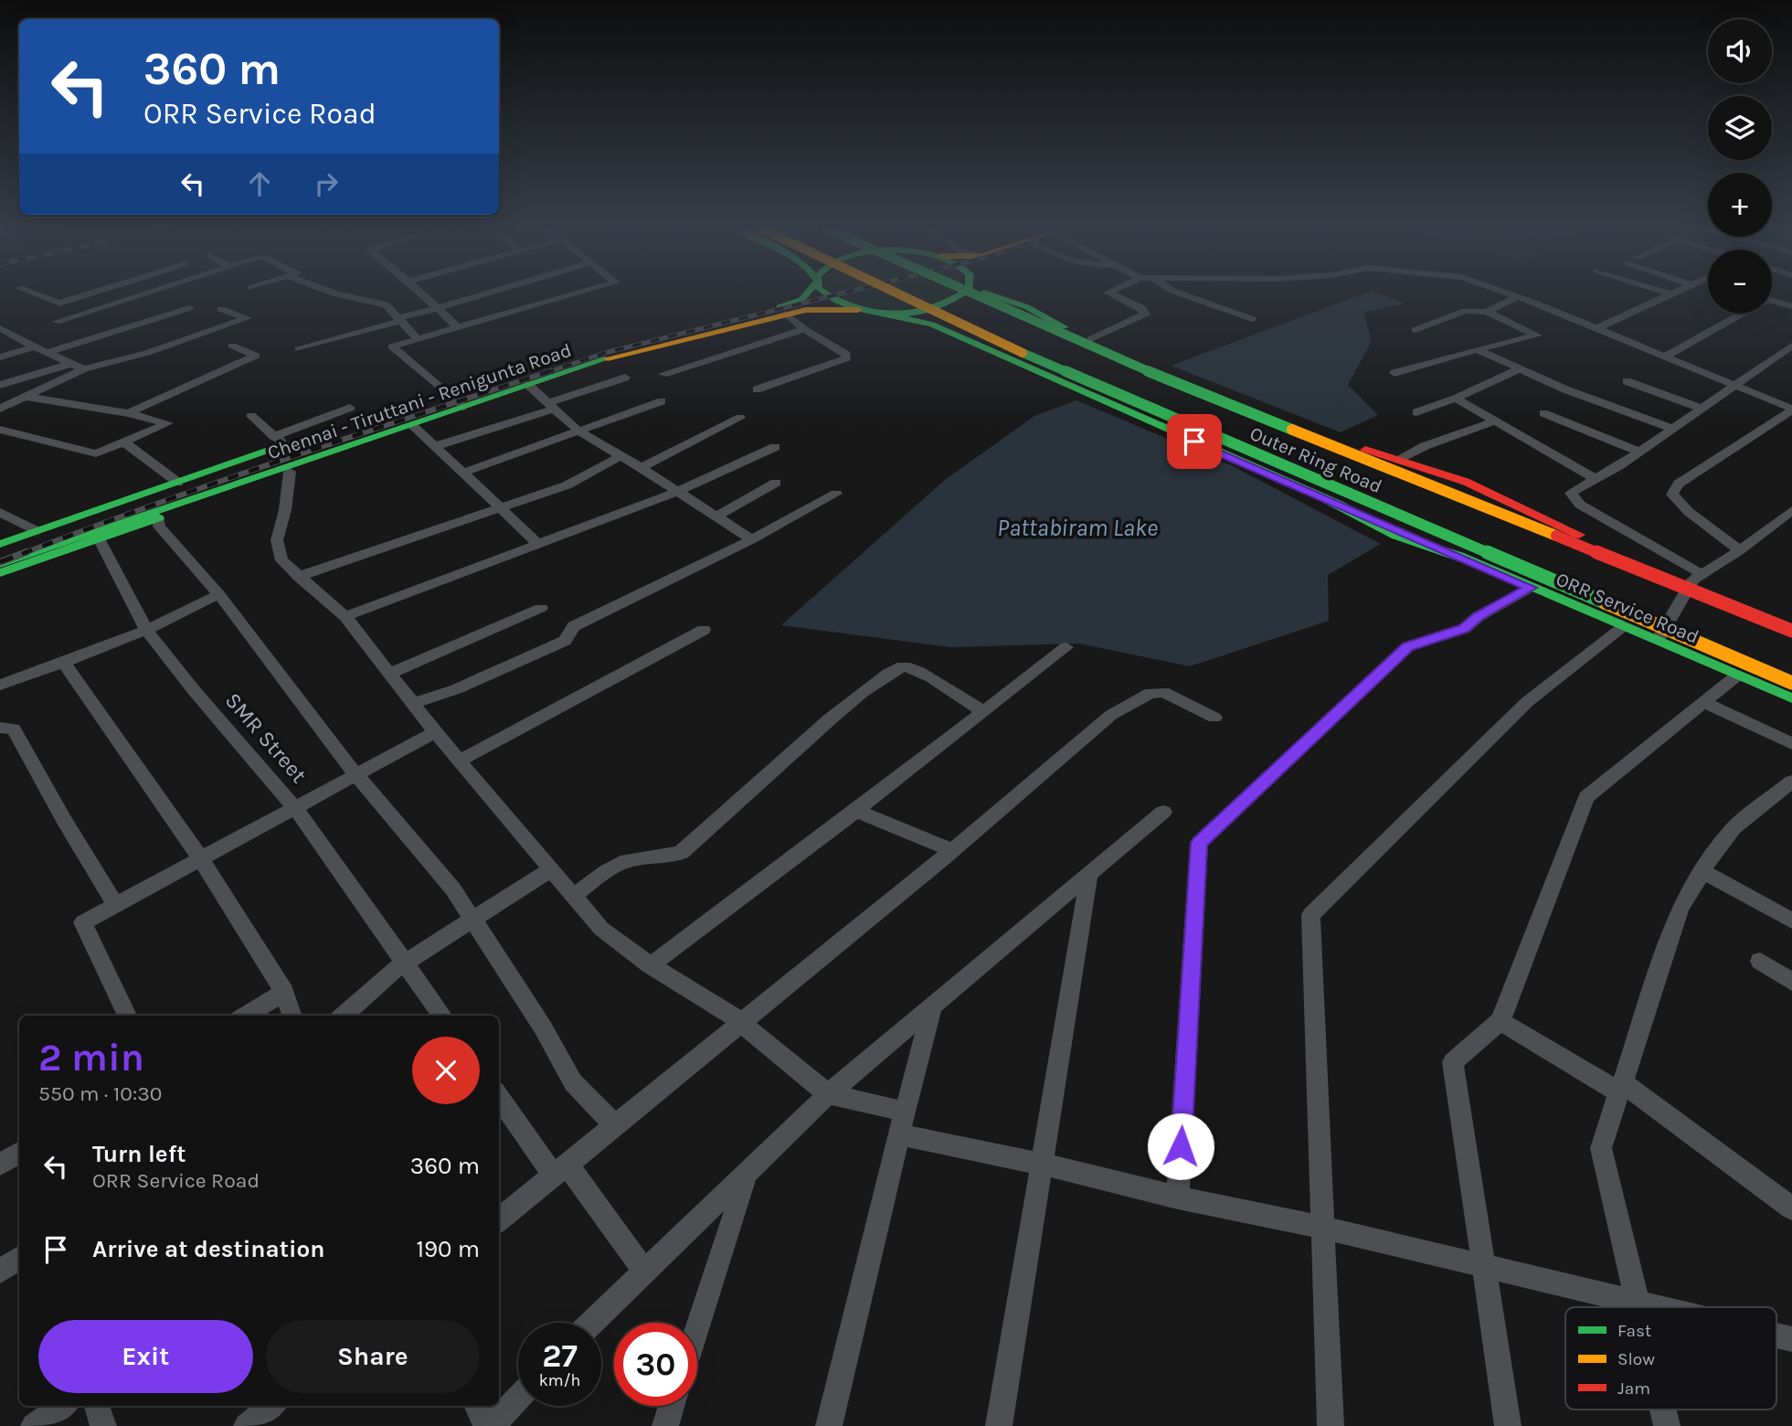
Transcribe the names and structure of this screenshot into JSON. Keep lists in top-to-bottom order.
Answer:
{
  "streets": {
    "main road": ["Chennai - Tiruttani - Renigunta Road", "Outer Ring Road", "ORR Service Road"],
    "street": ["SMR Street"]
  },
  "crossings": [
    ["Chennai - Tiruttani - Renigunta Road", "ORR Service Road"]
  ],
  "water": ["Pattabiram Lake"],
  "legend": ["Fast", "Slow", "Jam"],
  "page": {
    "map_buttons": ["+", "−"],
    "turn": ["360 m", "ORR Service Road"],
    "heading": ["2 min", "550 m · 10:30"],
    "list": [
      {
        "name": "Turn left",
        "note": "ORR Service Road",
        "value": "360 m"
      },
      {
        "name": "Arrive at destination",
        "value": "190 m"
      }
    ],
    "buttons": ["Exit", "Share"],
    "speed": "27 km/h",
    "limit": "30"
  }
}
